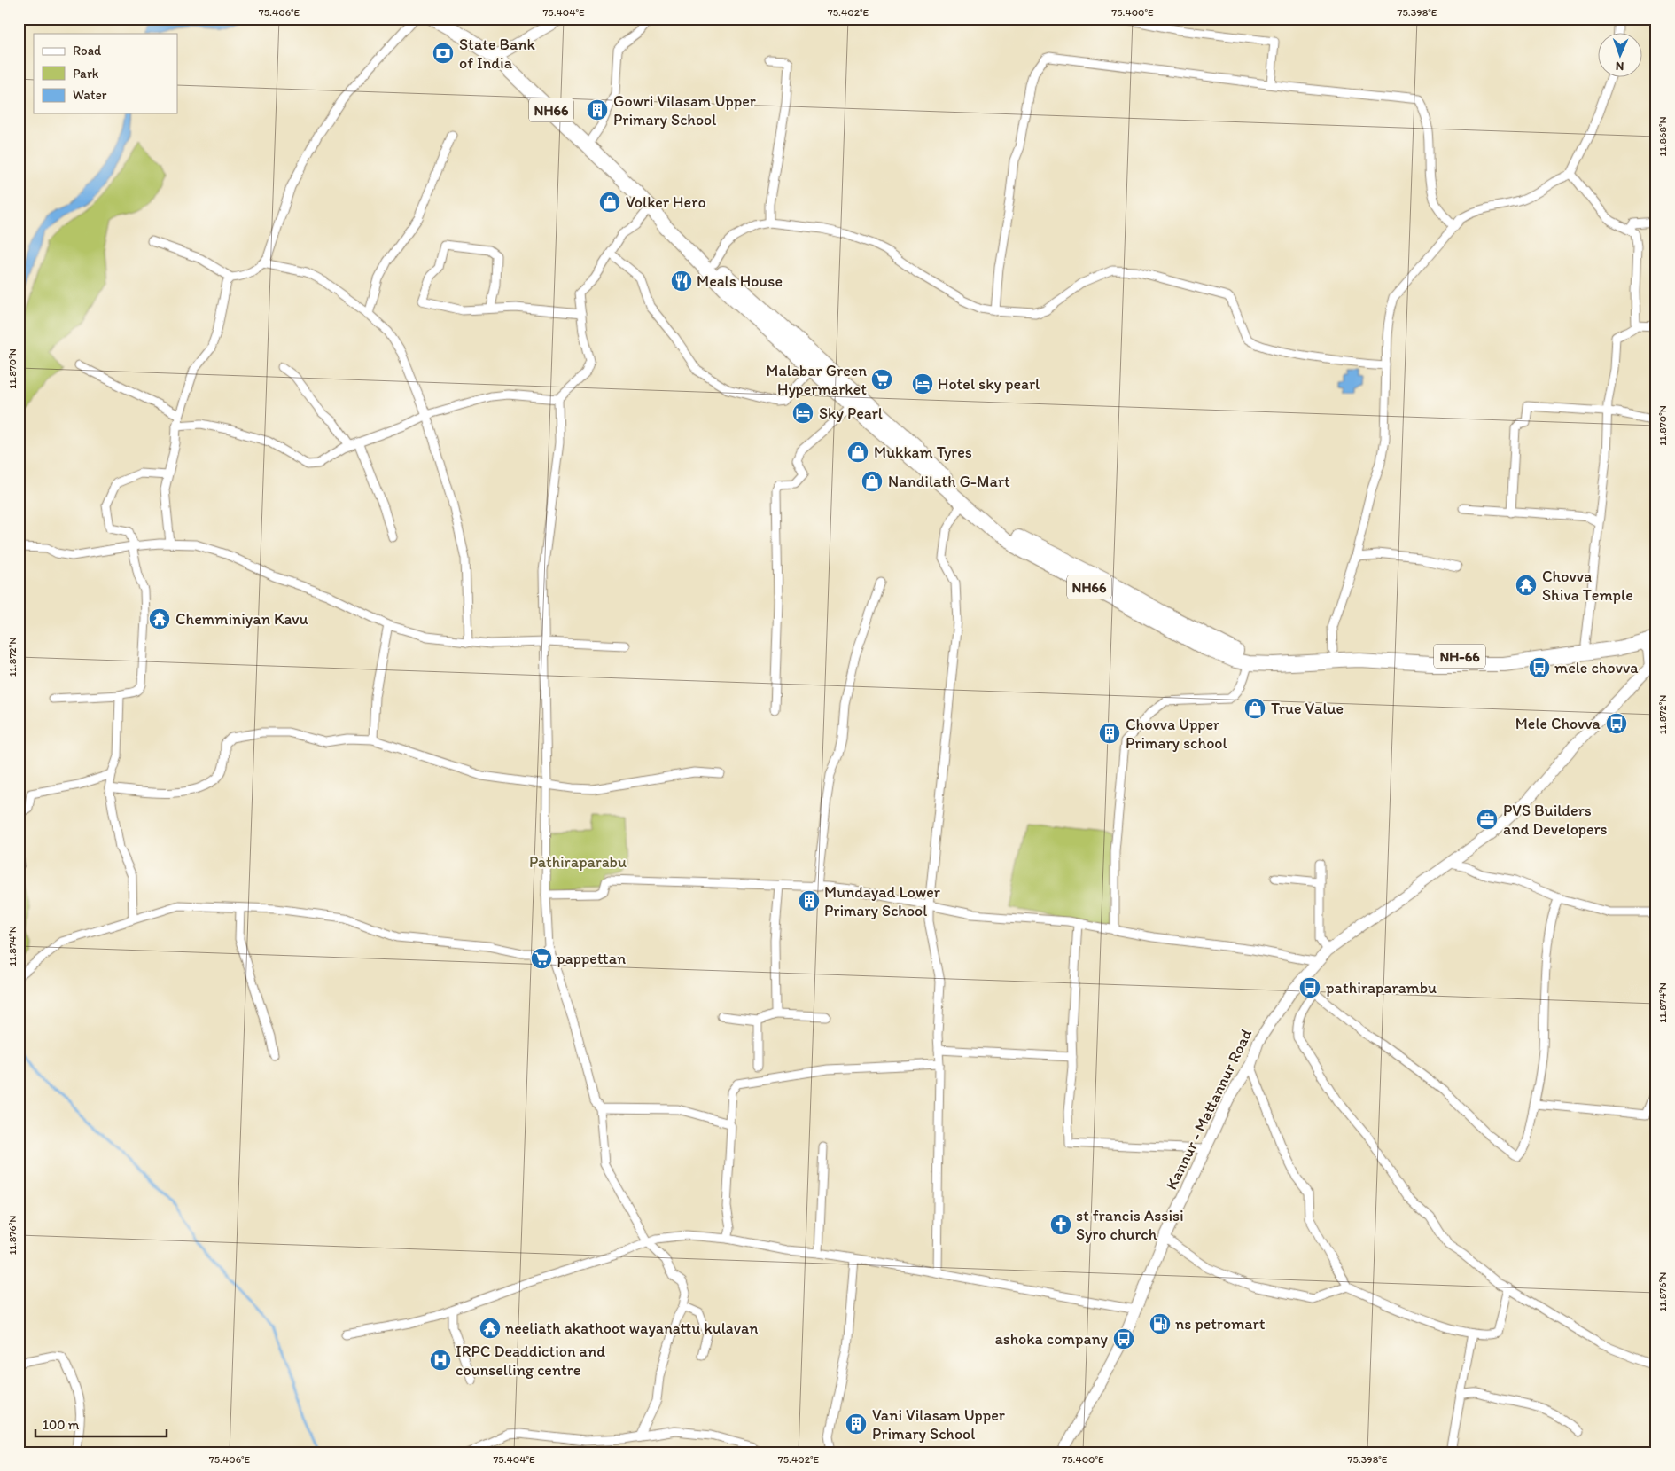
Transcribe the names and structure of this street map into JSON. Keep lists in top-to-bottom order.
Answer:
{
  "streets": {
    "highway": ["NH66"],
    "main road": ["Kannur - Mattannur Road"]
  },
  "parks": ["Pathiraparabu"],
  "places": {
    "bank": ["State Bank of India"],
    "building": [
      "Gowri Vilasam Upper Primary School",
      "Chovva Upper Primary school",
      "Mundayad Lower Primary School",
      "Vani Vilasam Upper Primary School"
    ],
    "shop": [
      "Volker Hero",
      "Mukkam Tyres",
      "Nandilath G-Mart",
      "True Value"
    ],
    "restaurant": ["Meals House"],
    "supermarket": ["Malabar Green Hypermarket", "pappettan"],
    "hotel": ["Hotel sky pearl", "Sky Pearl"],
    "temple": ["Chovva Shiva Temple", "Chemminiyan Kavu", "neeliath akathoot wayanattu kulavan"],
    "bus stop": [
      "mele chovva",
      "Mele Chovva",
      "pathiraparambu",
      "ashoka company"
    ],
    "office": ["PVS Builders and Developers"],
    "church": ["st francis Assisi Syro church"],
    "fuel station": ["ns petromart"],
    "hospital": ["IRPC Deaddiction and counselling centre"]
  },
  "legend": ["Road", "Park", "Water"],
  "scale_bar": "100 m",
  "north": "bottom",
  "coordinates": [
    "75.406°E",
    "75.404°E",
    "75.402°E",
    "75.400°E",
    "75.398°E",
    "11.868°N",
    "11.870°N",
    "11.872°N",
    "11.874°N",
    "11.876°N"
  ]
}
